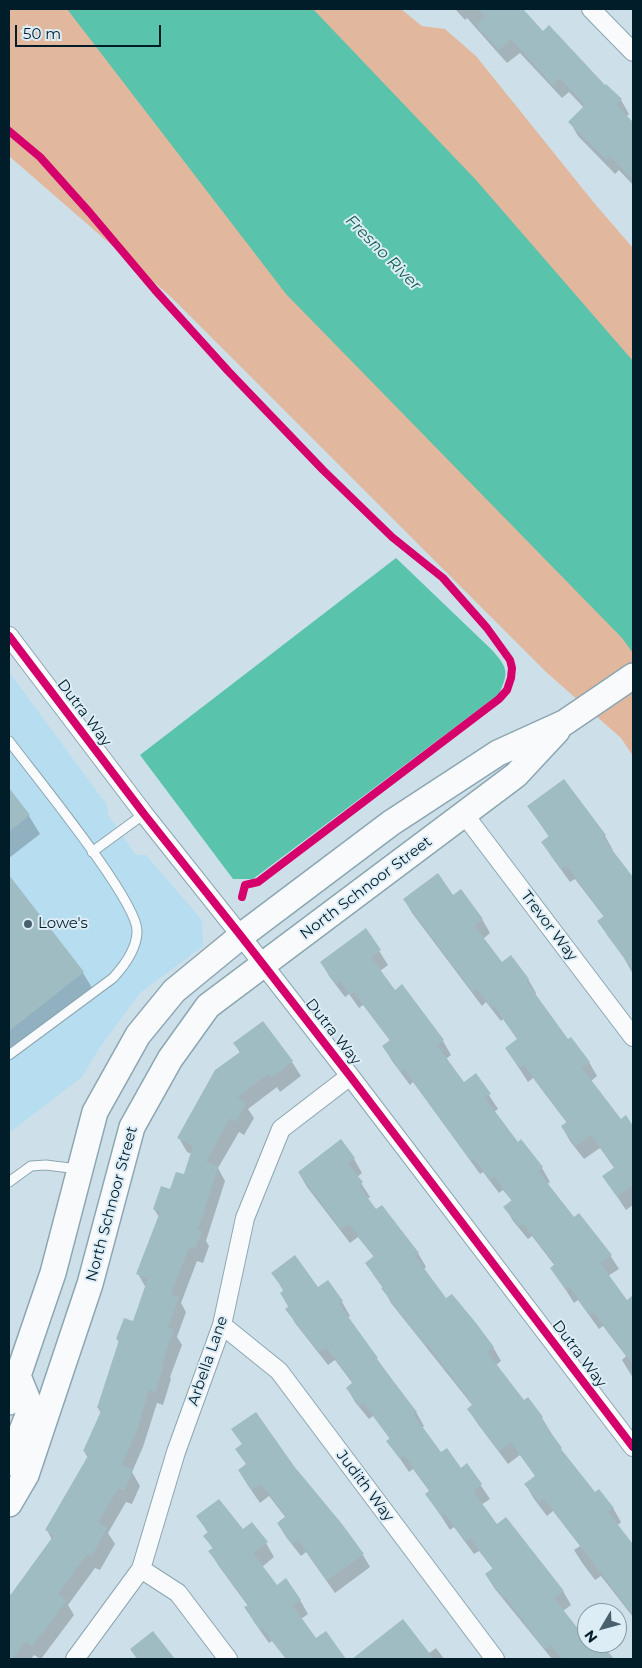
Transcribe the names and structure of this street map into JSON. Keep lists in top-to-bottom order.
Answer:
{
  "streets": {
    "street": [
      "Dutra Way",
      "North Schnoor Street",
      "Trevor Way",
      "Arbella Lane",
      "Judith Way"
    ]
  },
  "crossings": [
    ["Dutra Way", "North Schnoor Street"],
    ["Dutra Way", "Arbella Lane"],
    ["North Schnoor Street", "Trevor Way"],
    ["Arbella Lane", "Judith Way"]
  ],
  "water": ["Fresno River"],
  "places": ["Lowe's"],
  "scale_bar": "50 m",
  "north": "bottom left"
}
